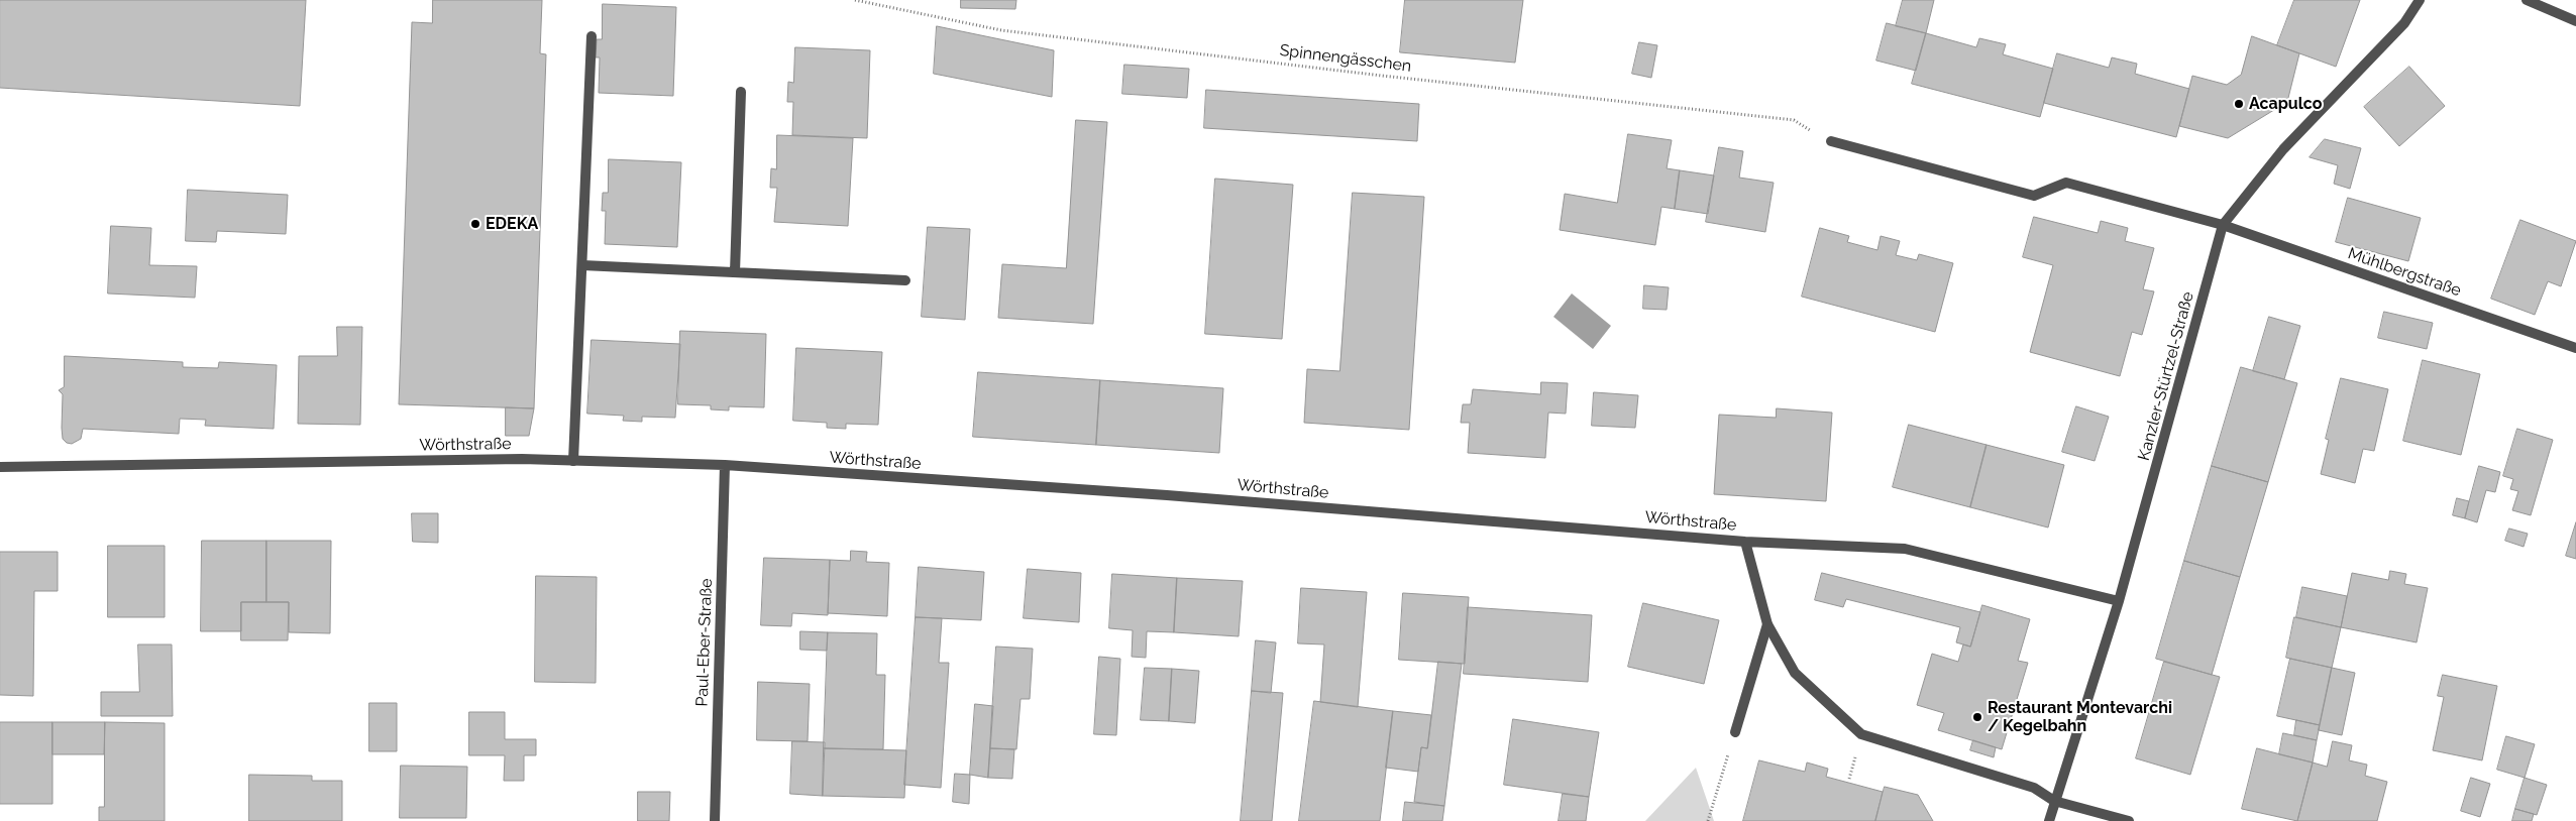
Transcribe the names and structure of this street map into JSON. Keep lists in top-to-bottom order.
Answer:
{
  "streets": {
    "street": [
      "Mühlbergstraße",
      "Kanzler-Stürtzel-Straße",
      "Wörthstraße",
      "Paul-Eber-Straße"
    ],
    "path": ["Spinnengässchen"]
  },
  "crossings": [
    ["Spinnengässchen", "Mühlbergstraße"],
    ["Mühlbergstraße", "Kanzler-Stürtzel-Straße"],
    ["Kanzler-Stürtzel-Straße", "Wörthstraße"],
    ["Wörthstraße", "Paul-Eber-Straße"]
  ],
  "places": ["Acapulco", "EDEKA", "Restaurant Montevarchi / Kegelbahn"]
}
